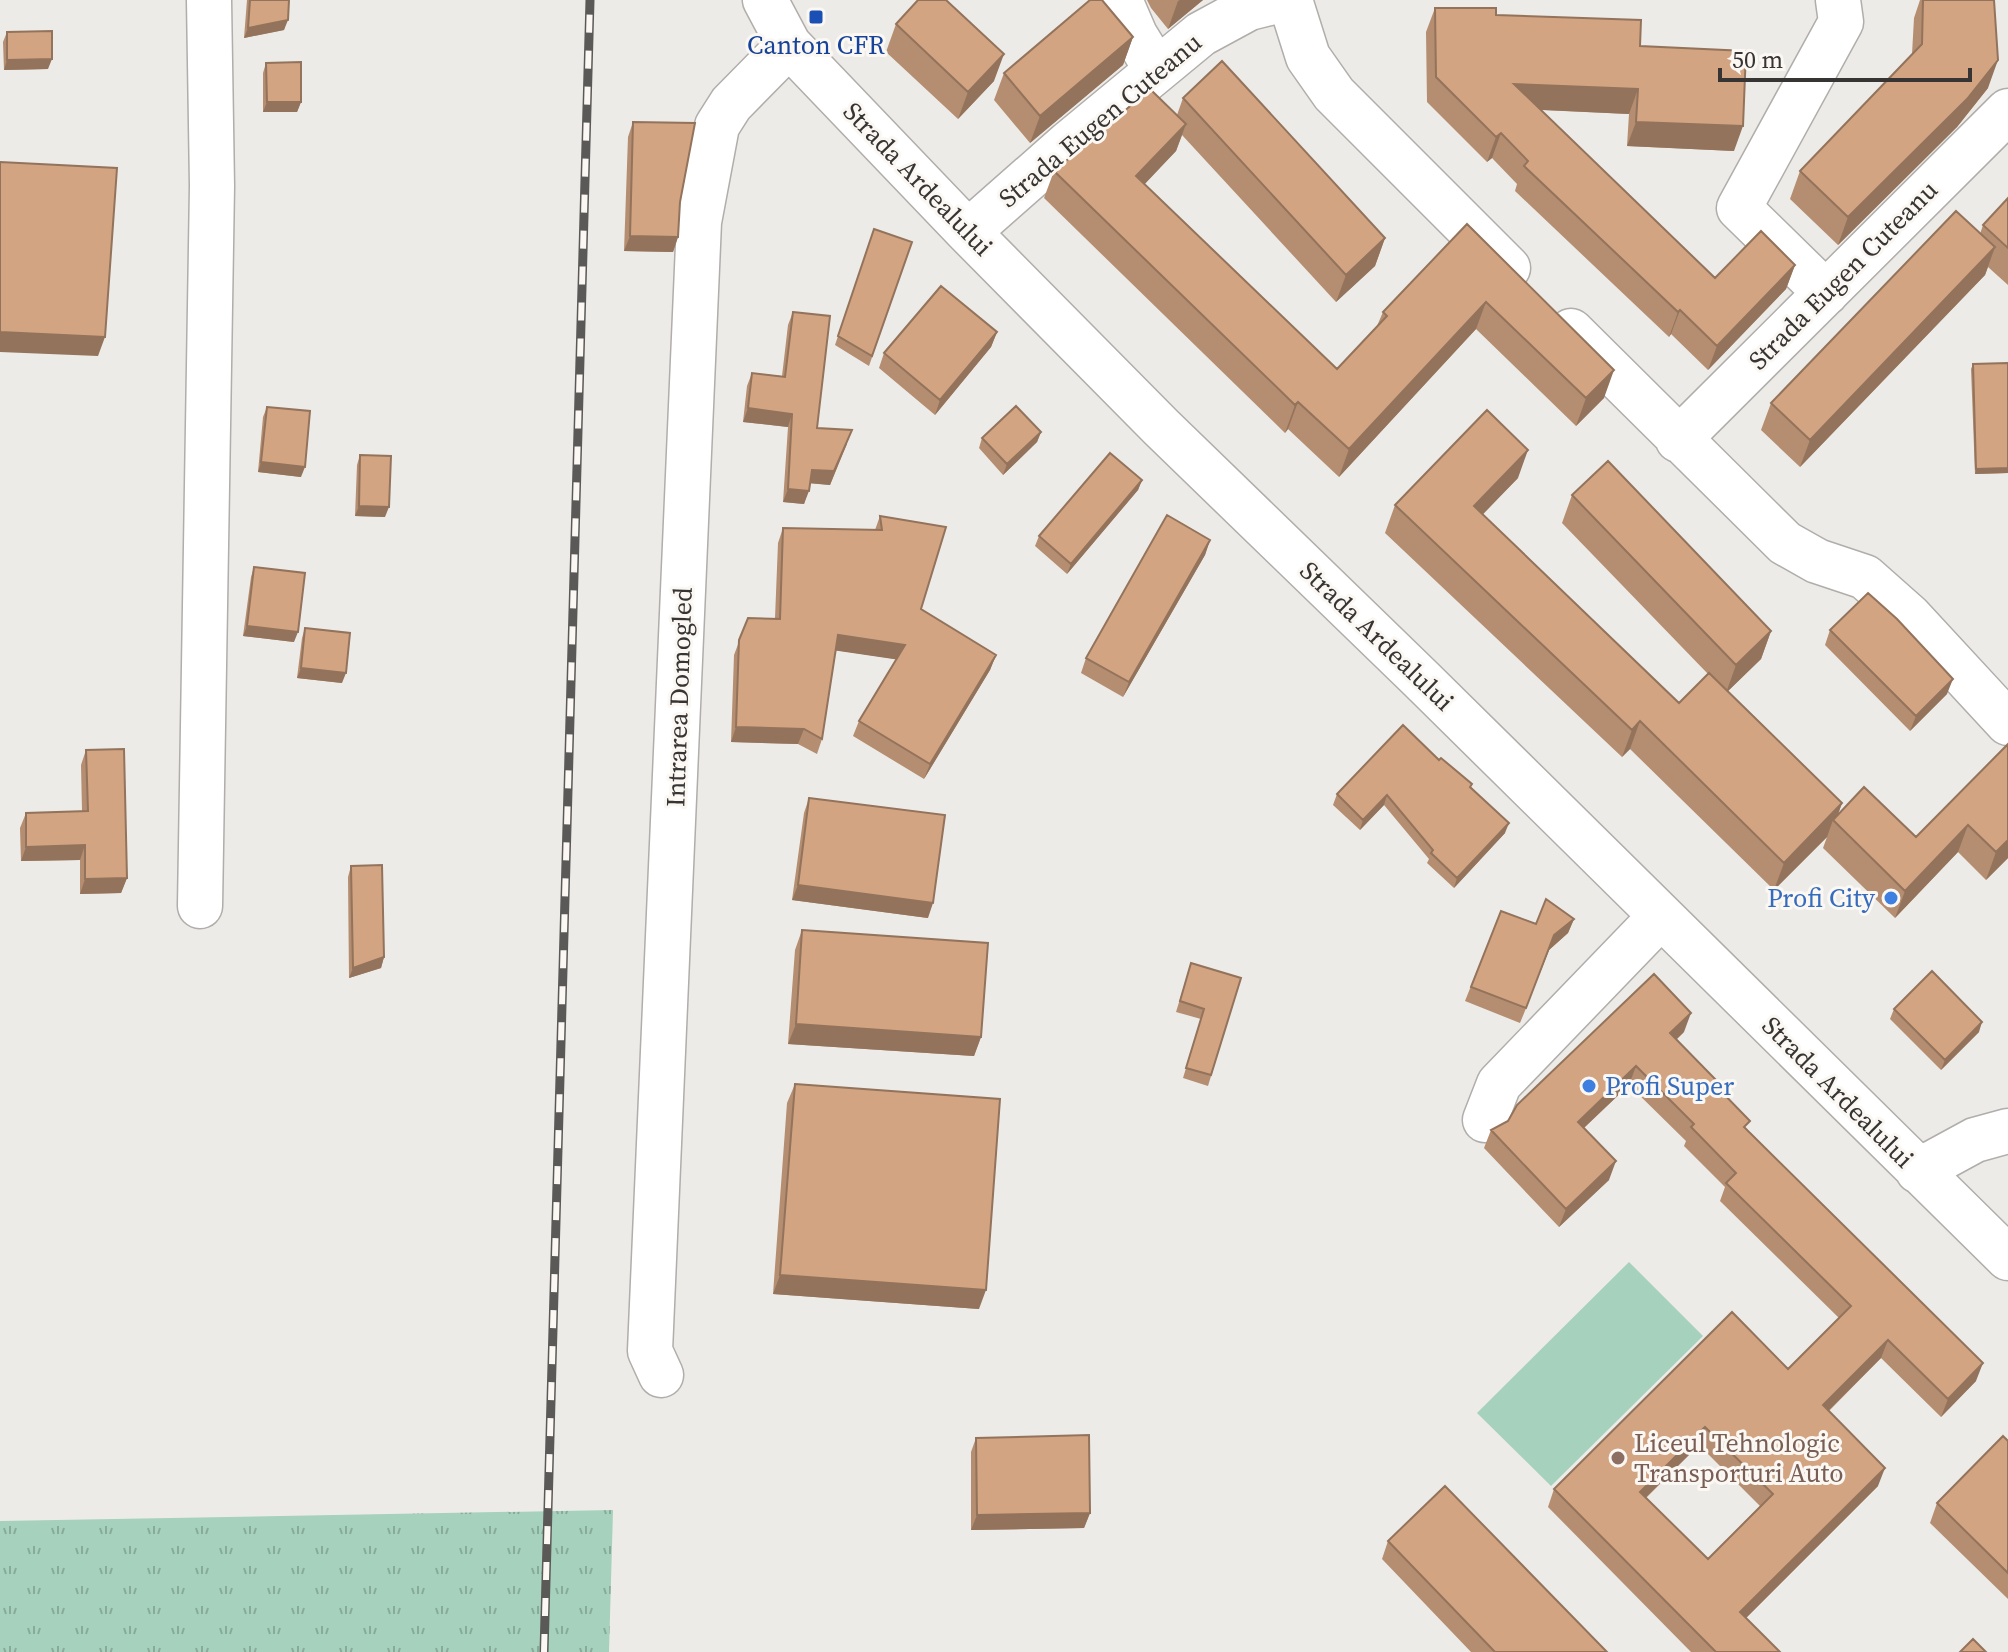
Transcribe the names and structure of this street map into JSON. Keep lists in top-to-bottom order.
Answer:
{
  "streets": {
    "street": ["Strada Eugen Cuteanu", "Strada Ardealului", "Intrarea Domogled"]
  },
  "crossings": [
    ["Strada Eugen Cuteanu", "Strada Ardealului"],
    ["Strada Ardealului", "Intrarea Domogled"]
  ],
  "places": {
    "transit": ["Canton CFR"],
    "other": ["Profi City", "Profi Super", "Liceul Tehnologic Transporturi Auto"]
  },
  "scale_bar": "50 m"
}
